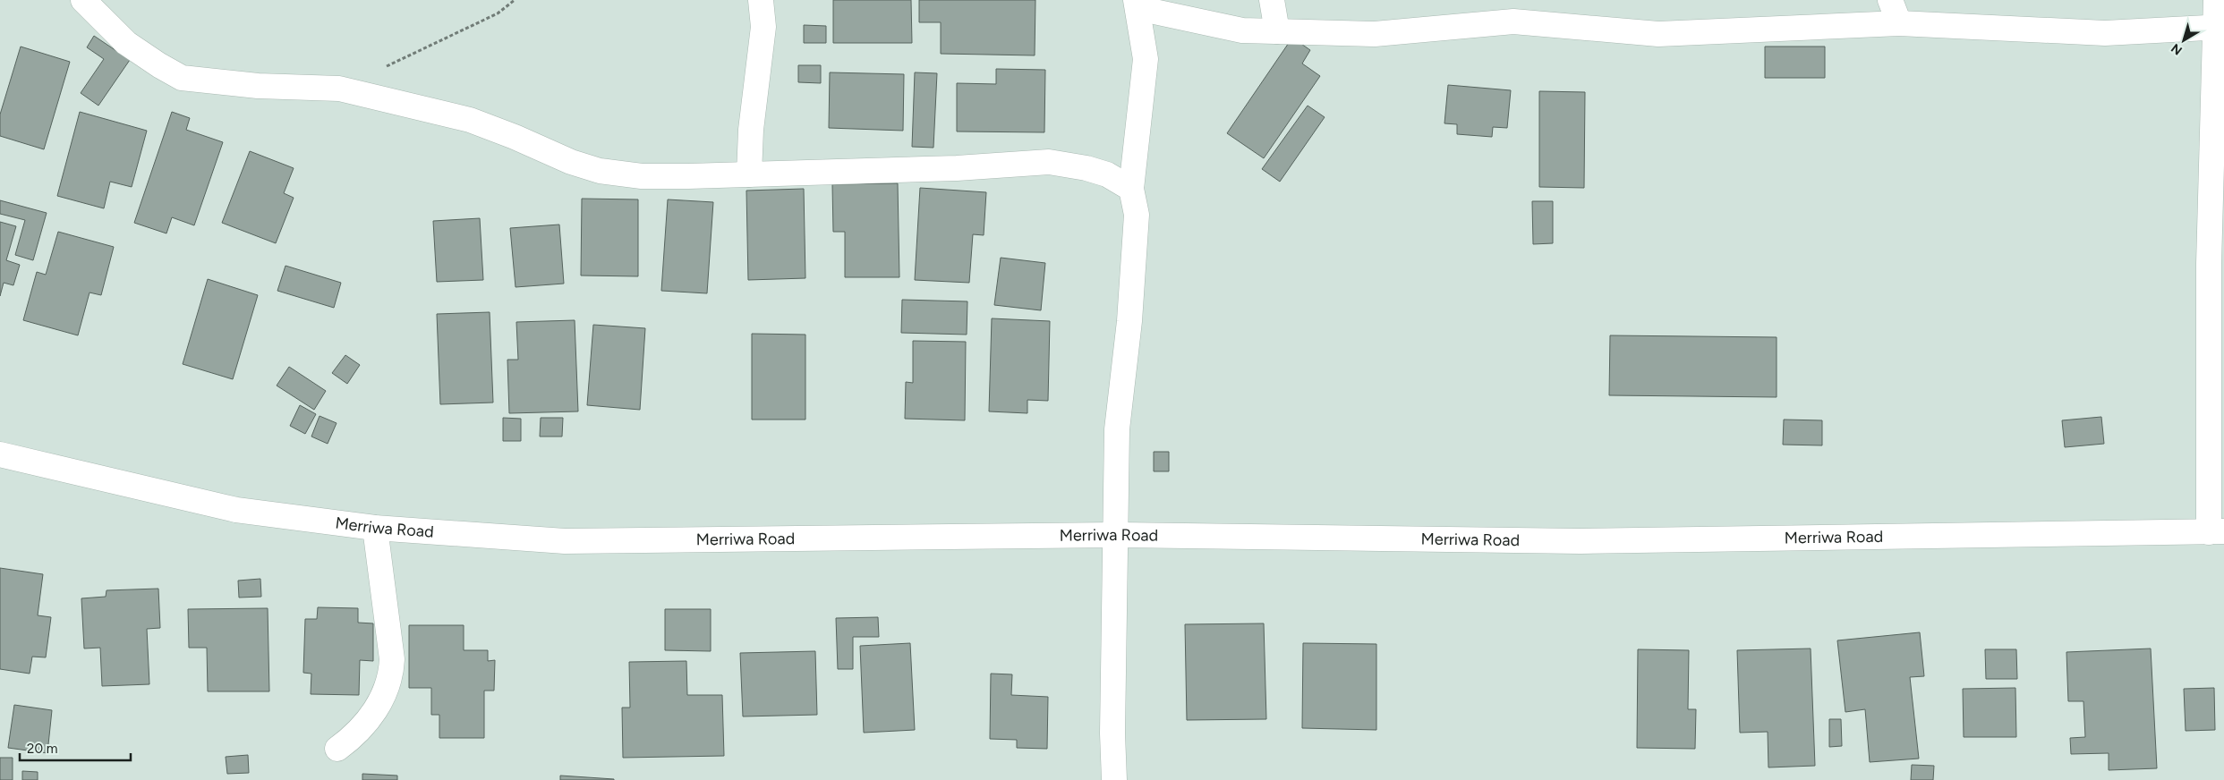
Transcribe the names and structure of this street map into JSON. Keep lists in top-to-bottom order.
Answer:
{
  "streets": {
    "street": ["Merriwa Road"]
  },
  "scale_bar": "20 m",
  "north": "bottom left"
}
